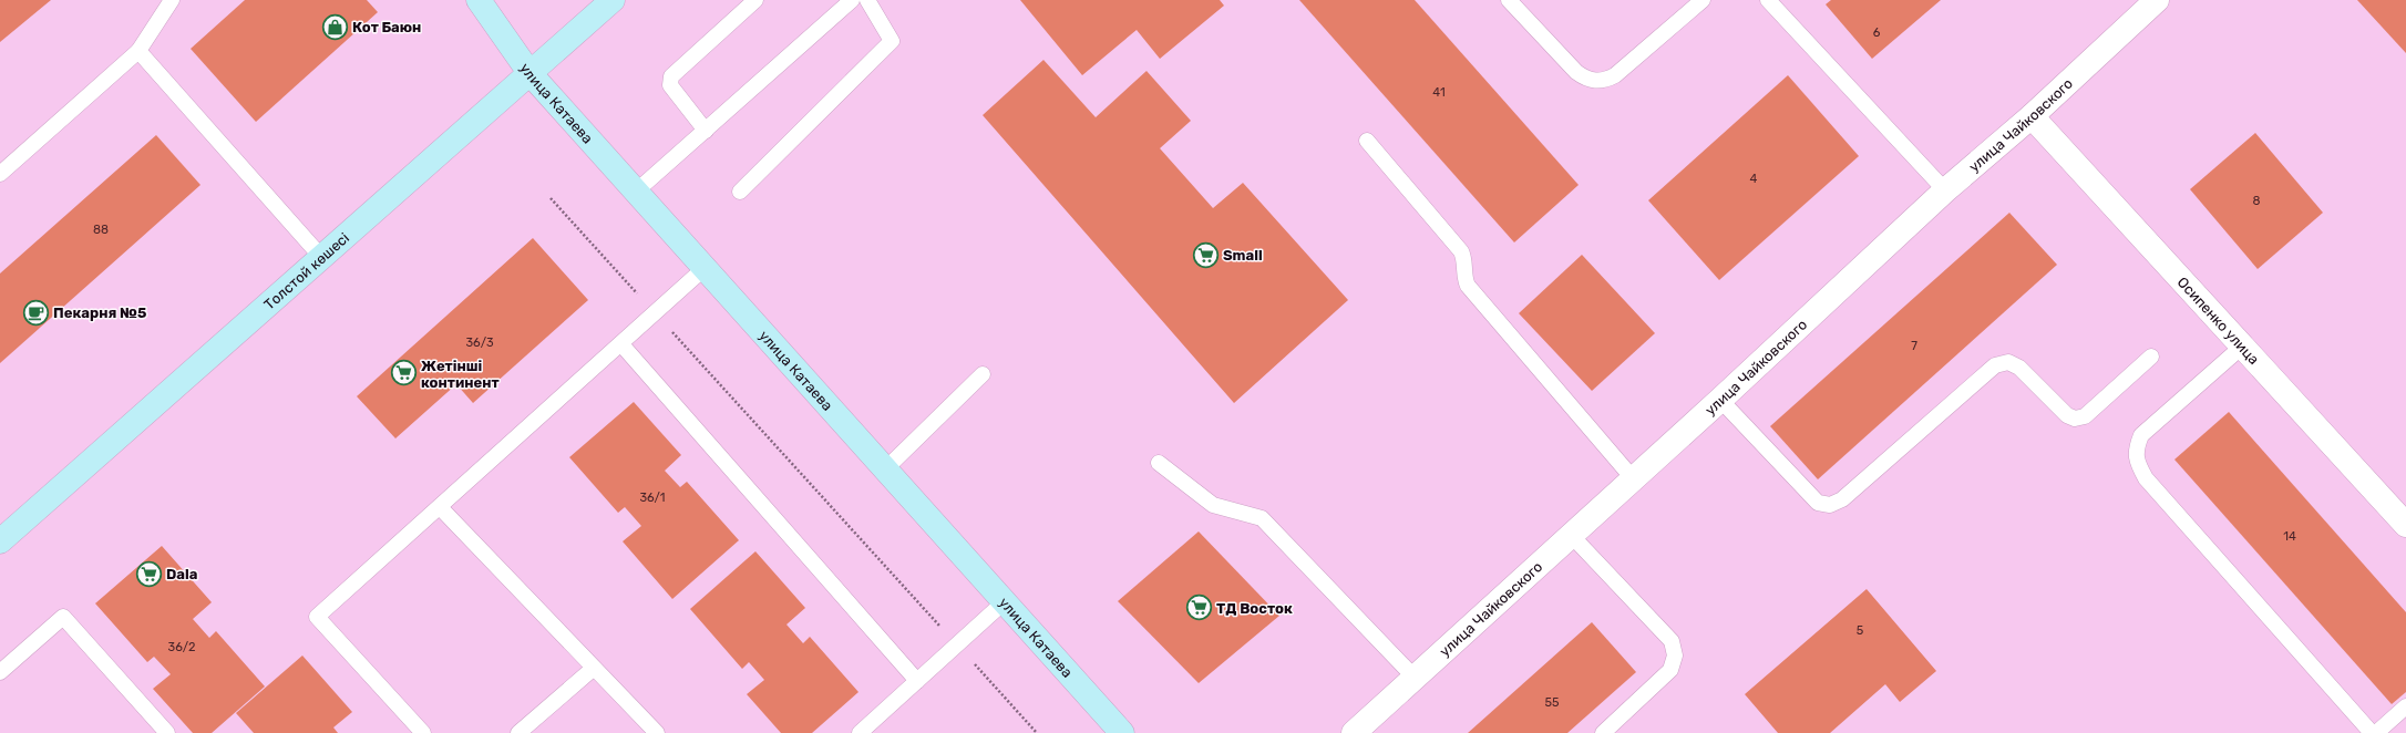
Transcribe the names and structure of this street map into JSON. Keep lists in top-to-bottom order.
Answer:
{
  "streets": {
    "street": [
      "улица Катаева",
      "улица Чайковского",
      "Толстой көшесі",
      "Осипенко улица"
    ]
  },
  "crossings": [
    ["улица Катаева", "Толстой көшесі"],
    ["улица Чайковского", "Осипенко улица"]
  ],
  "places": {
    "shop": ["Кот Баюн"],
    "supermarket": [
      "Small",
      "Жетінші континент",
      "Dala",
      "ТД Восток"
    ],
    "cafe": ["Пекарня №5"]
  },
  "house_numbers": [
    "6",
    "41",
    "4",
    "8",
    "88",
    "36/3",
    "7",
    "36/1",
    "14",
    "5",
    "36/2",
    "55"
  ]
}
